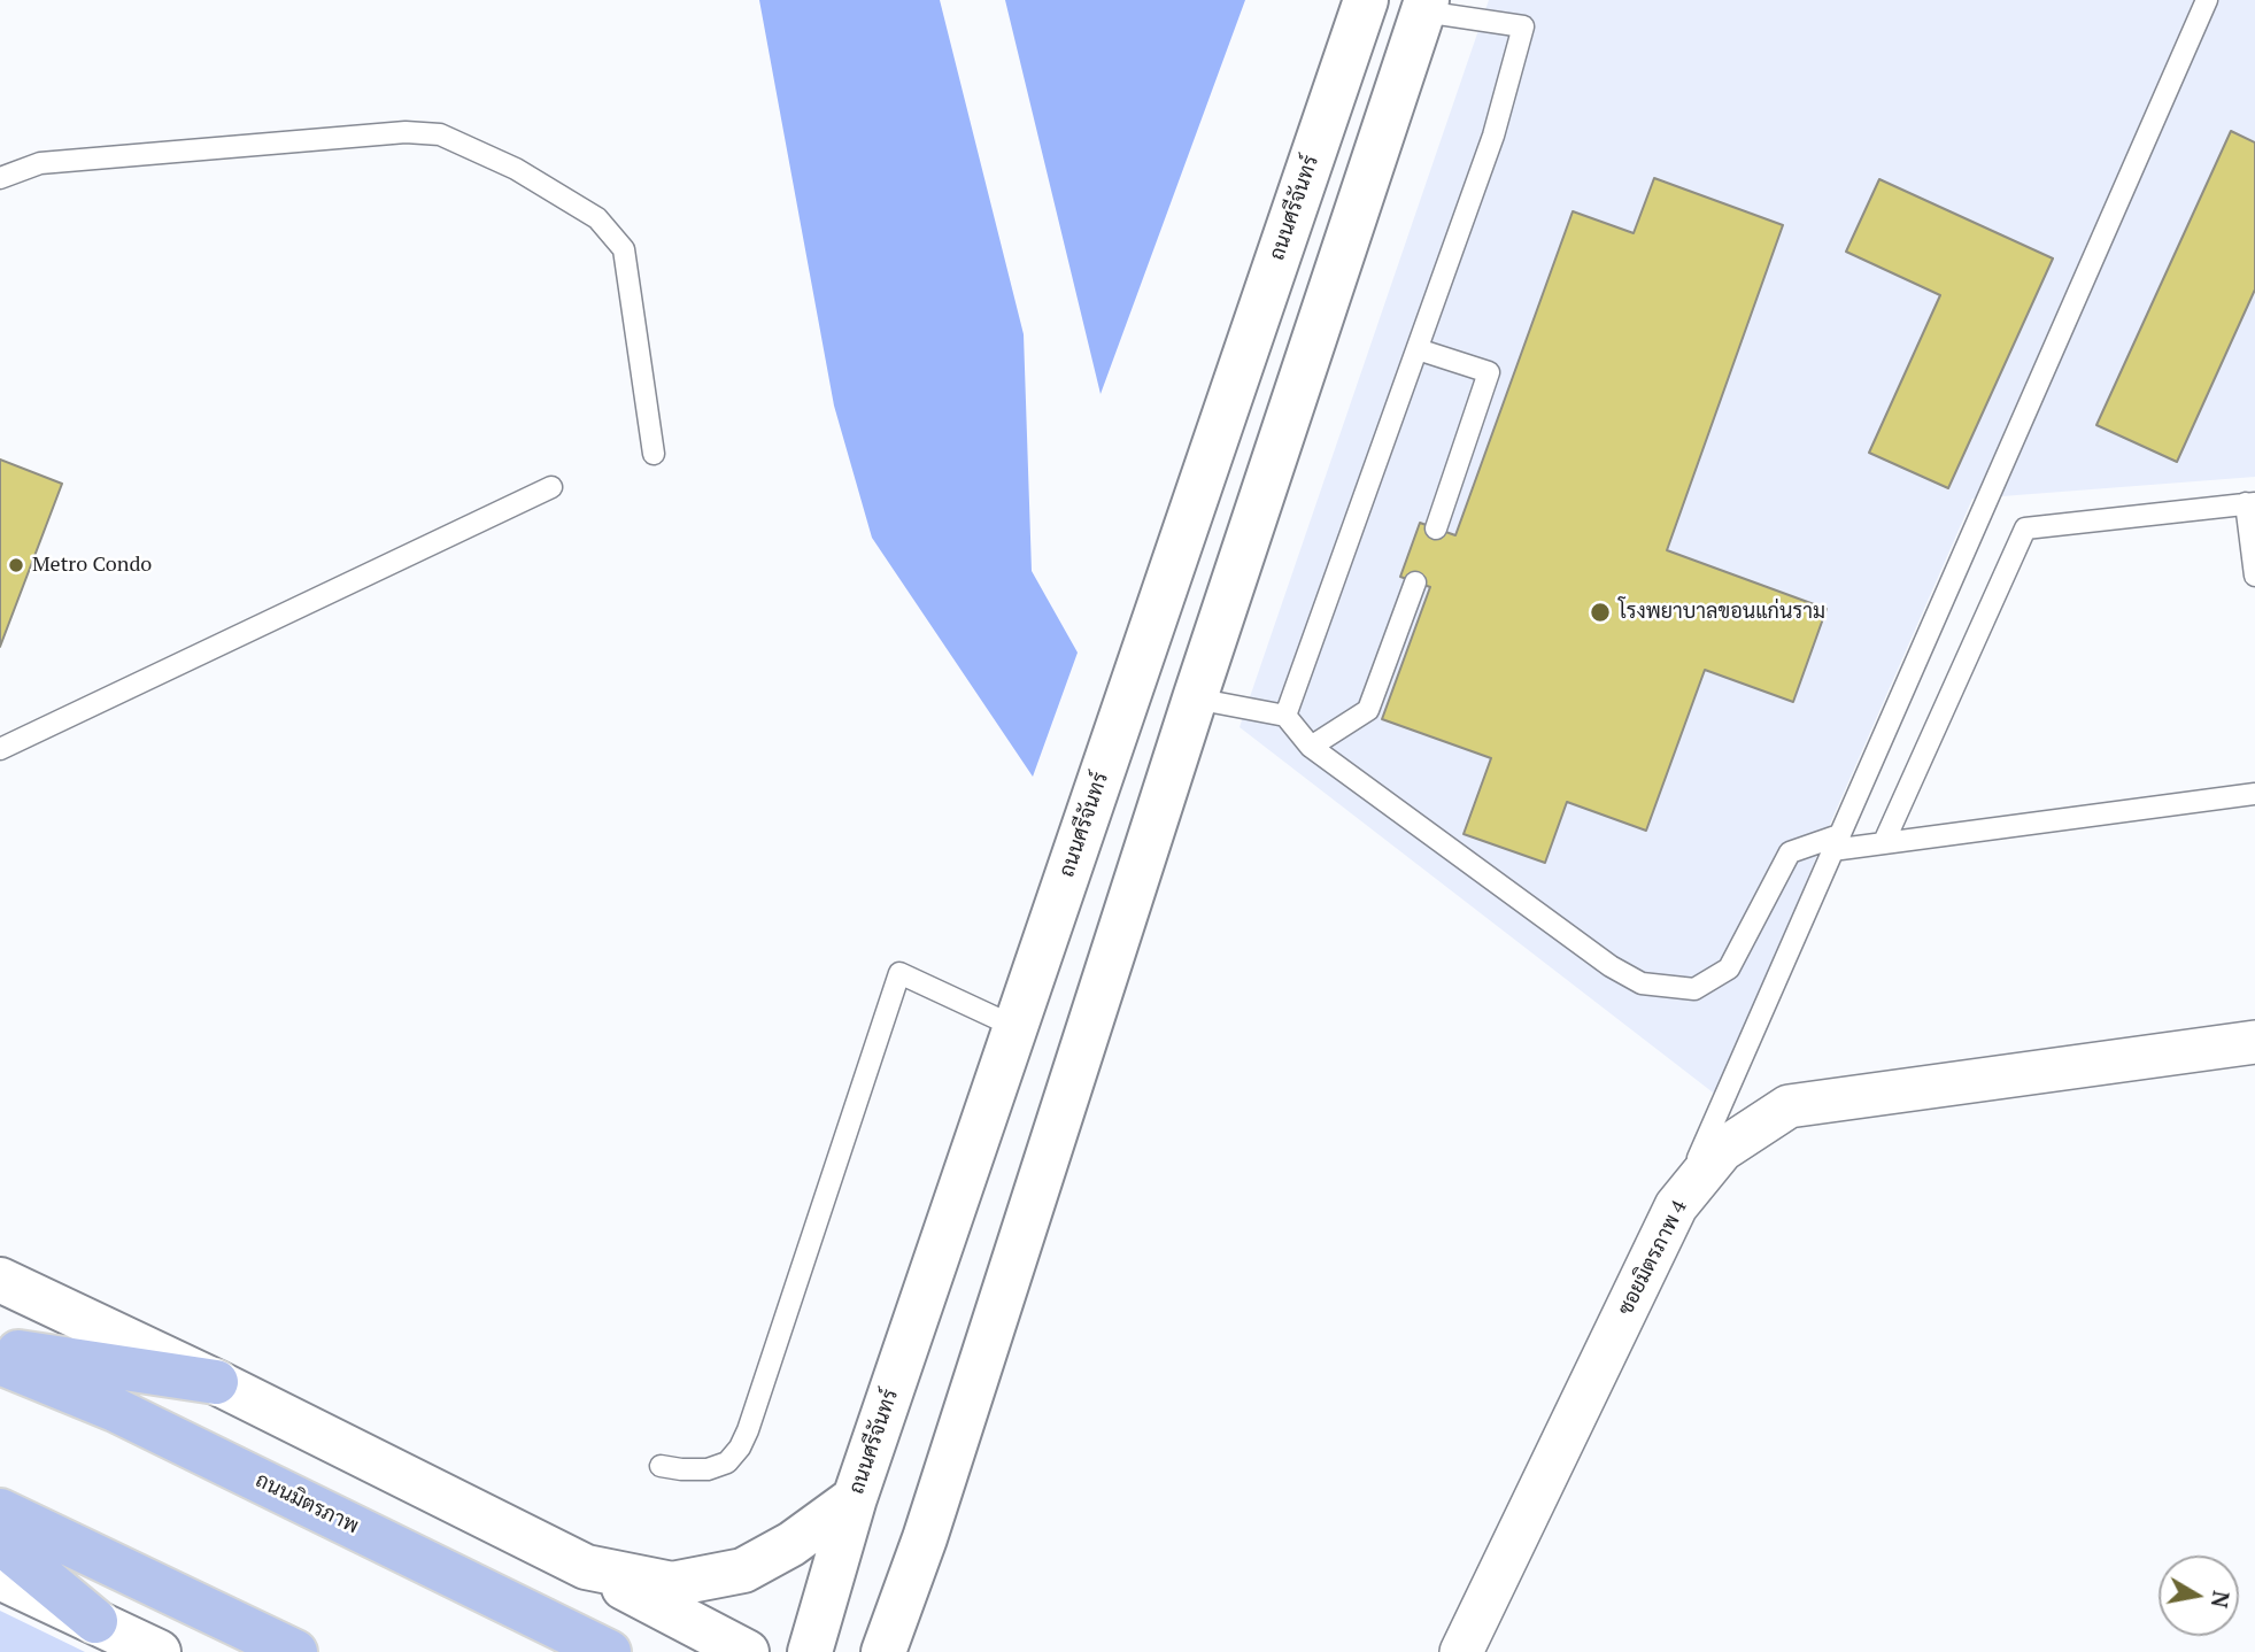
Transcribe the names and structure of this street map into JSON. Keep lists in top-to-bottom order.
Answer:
{
  "streets": {
    "main road": ["ถนนศรีจันทร์", "ถนนมิตรภาพ"],
    "street": ["ซอยมิตรภาพ 4"]
  },
  "places": ["Metro Condo", "โรงพยาบาลขอนแก่นราม"],
  "north": "right"
}
